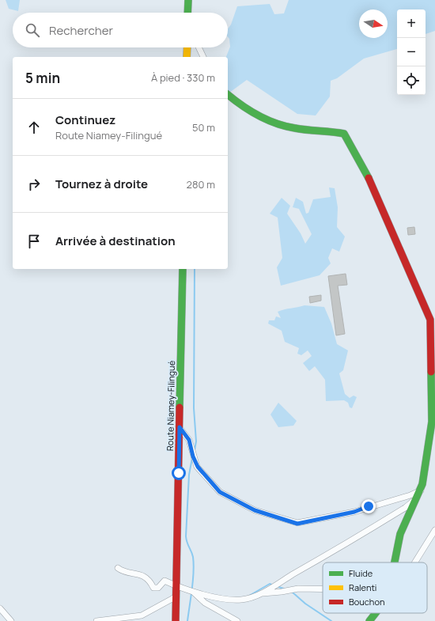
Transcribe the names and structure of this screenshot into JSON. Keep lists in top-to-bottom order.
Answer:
{
  "streets": {
    "street": ["Route Niamey-Filingué"]
  },
  "legend": ["Fluide", "Ralenti", "Bouchon"],
  "north": "right",
  "page": {
    "map_buttons": ["+", "−"],
    "search": "Rechercher",
    "heading": ["5 min", "À pied · 330 m"],
    "list": [
      ["Continuez", "Route Niamey-Filingué", "50 m"],
      ["Tournez à droite", "280 m"],
      "Arrivée à destination"
    ]
  }
}
